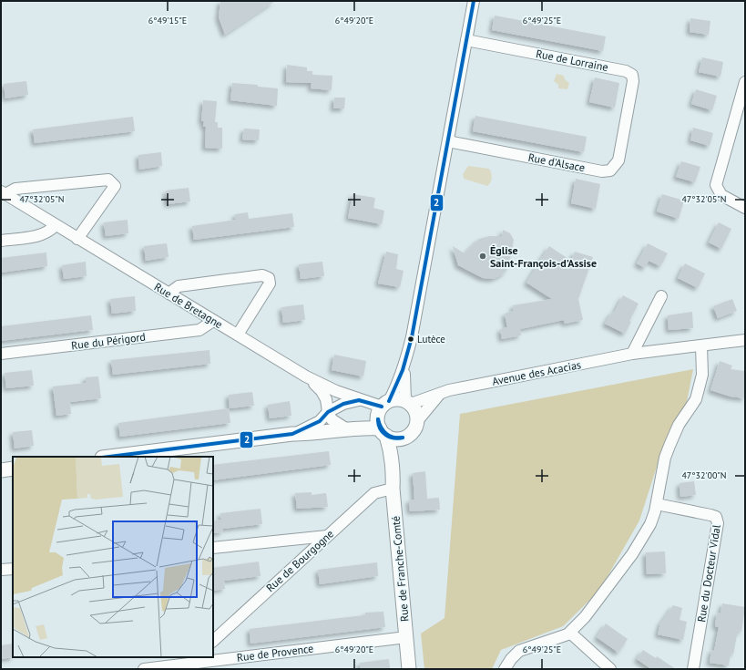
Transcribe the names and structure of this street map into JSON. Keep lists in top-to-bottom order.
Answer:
{
  "streets": {
    "street": [
      "Rue de Lorraine",
      "Rue d'Alsace",
      "Rue de Bretagne",
      "Rue du Périgord",
      "Avenue des Acacias",
      "Rue de Bourgogne",
      "Rue de Franche-Comté",
      "Rue du Docteur Vidal",
      "Rue de Provence"
    ]
  },
  "crossings": [
    ["Rue de Lorraine", "Rue d'Alsace"],
    ["Rue de Bretagne", "Rue du Périgord"],
    ["Rue de Bretagne", "Avenue des Acacias"],
    ["Rue de Bretagne", "Rue de Franche-Comté"],
    ["Avenue des Acacias", "Rue de Franche-Comté"],
    ["Rue de Bourgogne", "Rue de Franche-Comté"],
    ["Rue de Franche-Comté", "Rue de Provence"]
  ],
  "places": ["Église Saint-François-d'Assise", "Lutèce"],
  "lines": ["transit line 2"],
  "coordinates": [
    "6°49'15\"E",
    "6°49'20\"E",
    "6°49'25\"E",
    "47°32'05\"N",
    "47°32'00\"N"
  ]
}
